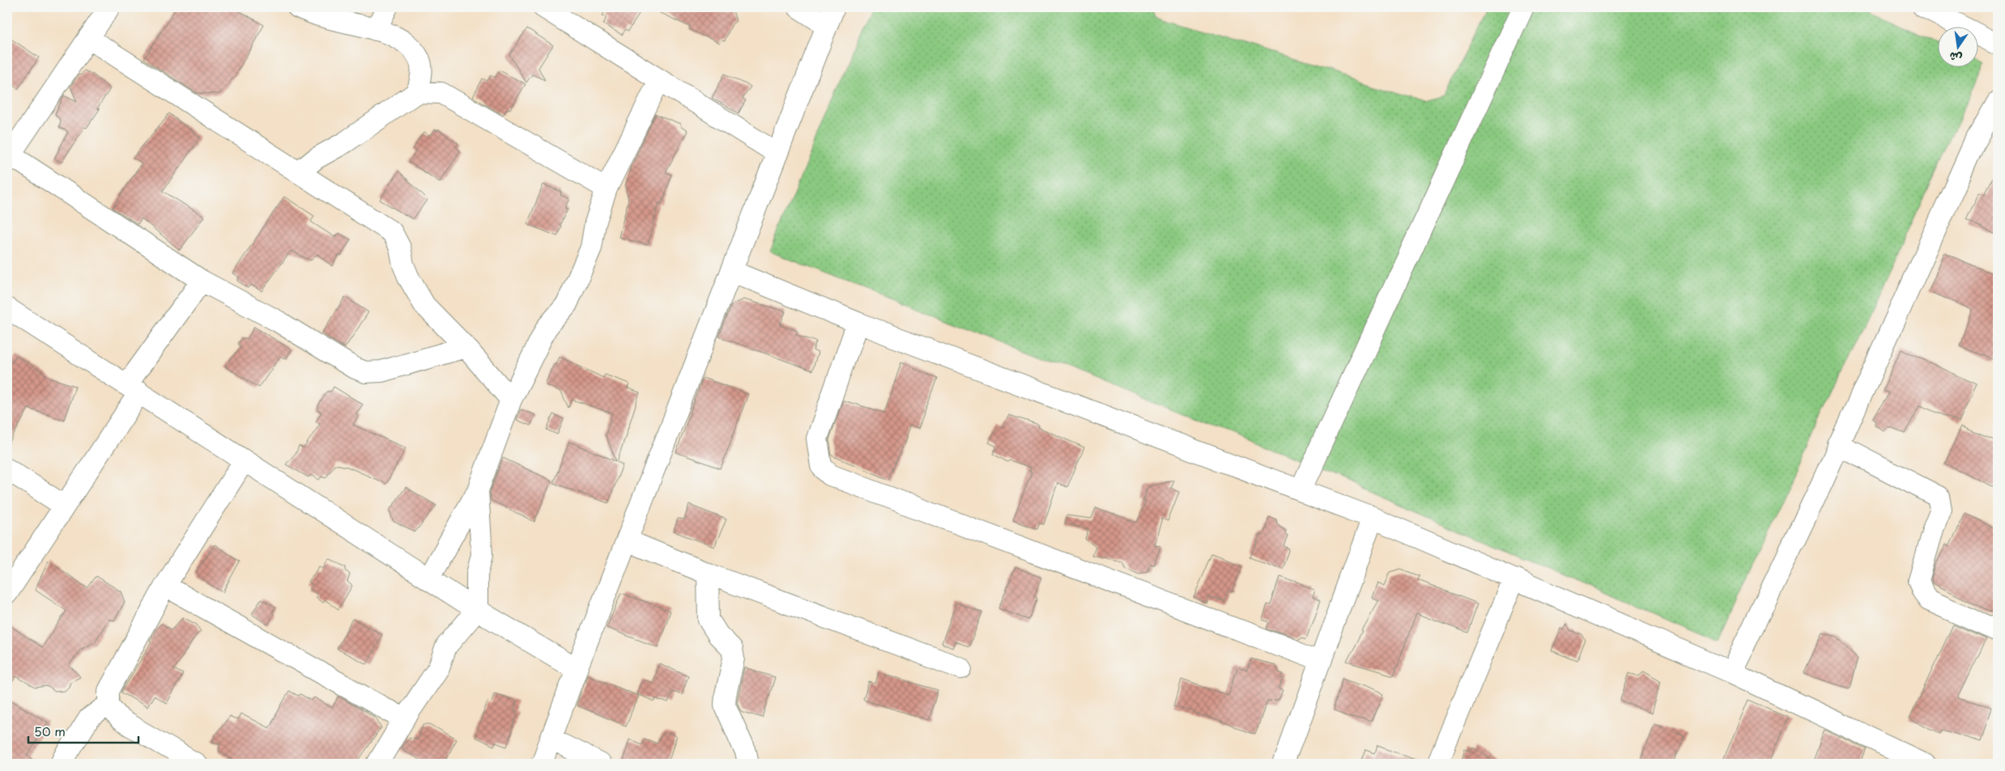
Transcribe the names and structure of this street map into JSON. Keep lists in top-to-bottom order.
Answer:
{
  "scale_bar": "50 m",
  "north": "bottom"
}
